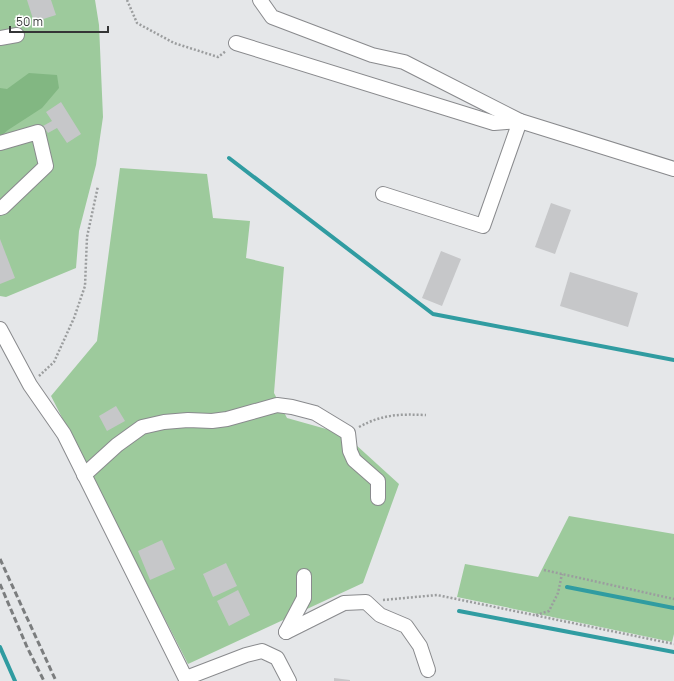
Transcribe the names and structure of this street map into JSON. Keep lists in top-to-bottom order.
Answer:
{
  "scale_bar": "50 m"
}
